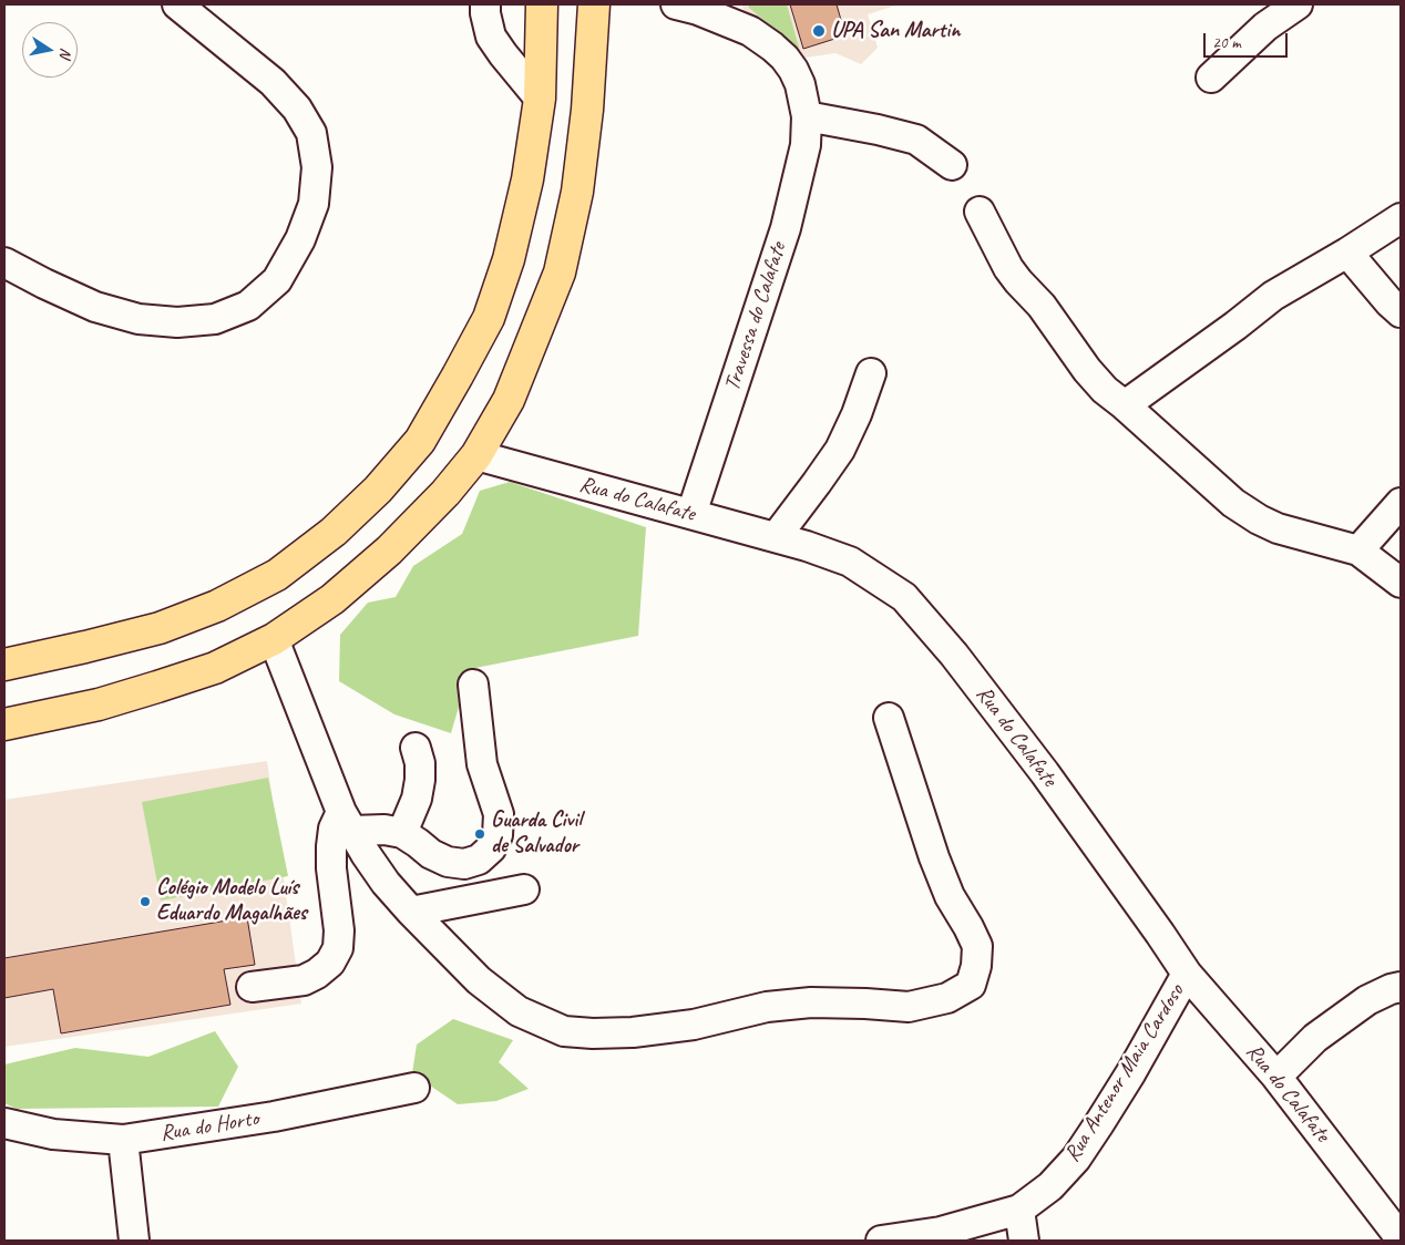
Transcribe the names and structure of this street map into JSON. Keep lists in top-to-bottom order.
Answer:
{
  "streets": {
    "street": [
      "Travessa do Calafate",
      "Rua do Calafate",
      "Rua Antenor Maia Cardoso",
      "Rua do Horto"
    ]
  },
  "crossings": [
    ["Travessa do Calafate", "Rua do Calafate"],
    ["Rua do Calafate", "Rua Antenor Maia Cardoso"]
  ],
  "places": ["UPA San Martin", "Guarda Civil de Salvador", "Colégio Modelo Luís Eduardo Magalhães"],
  "scale_bar": "20 m",
  "north": "right"
}
